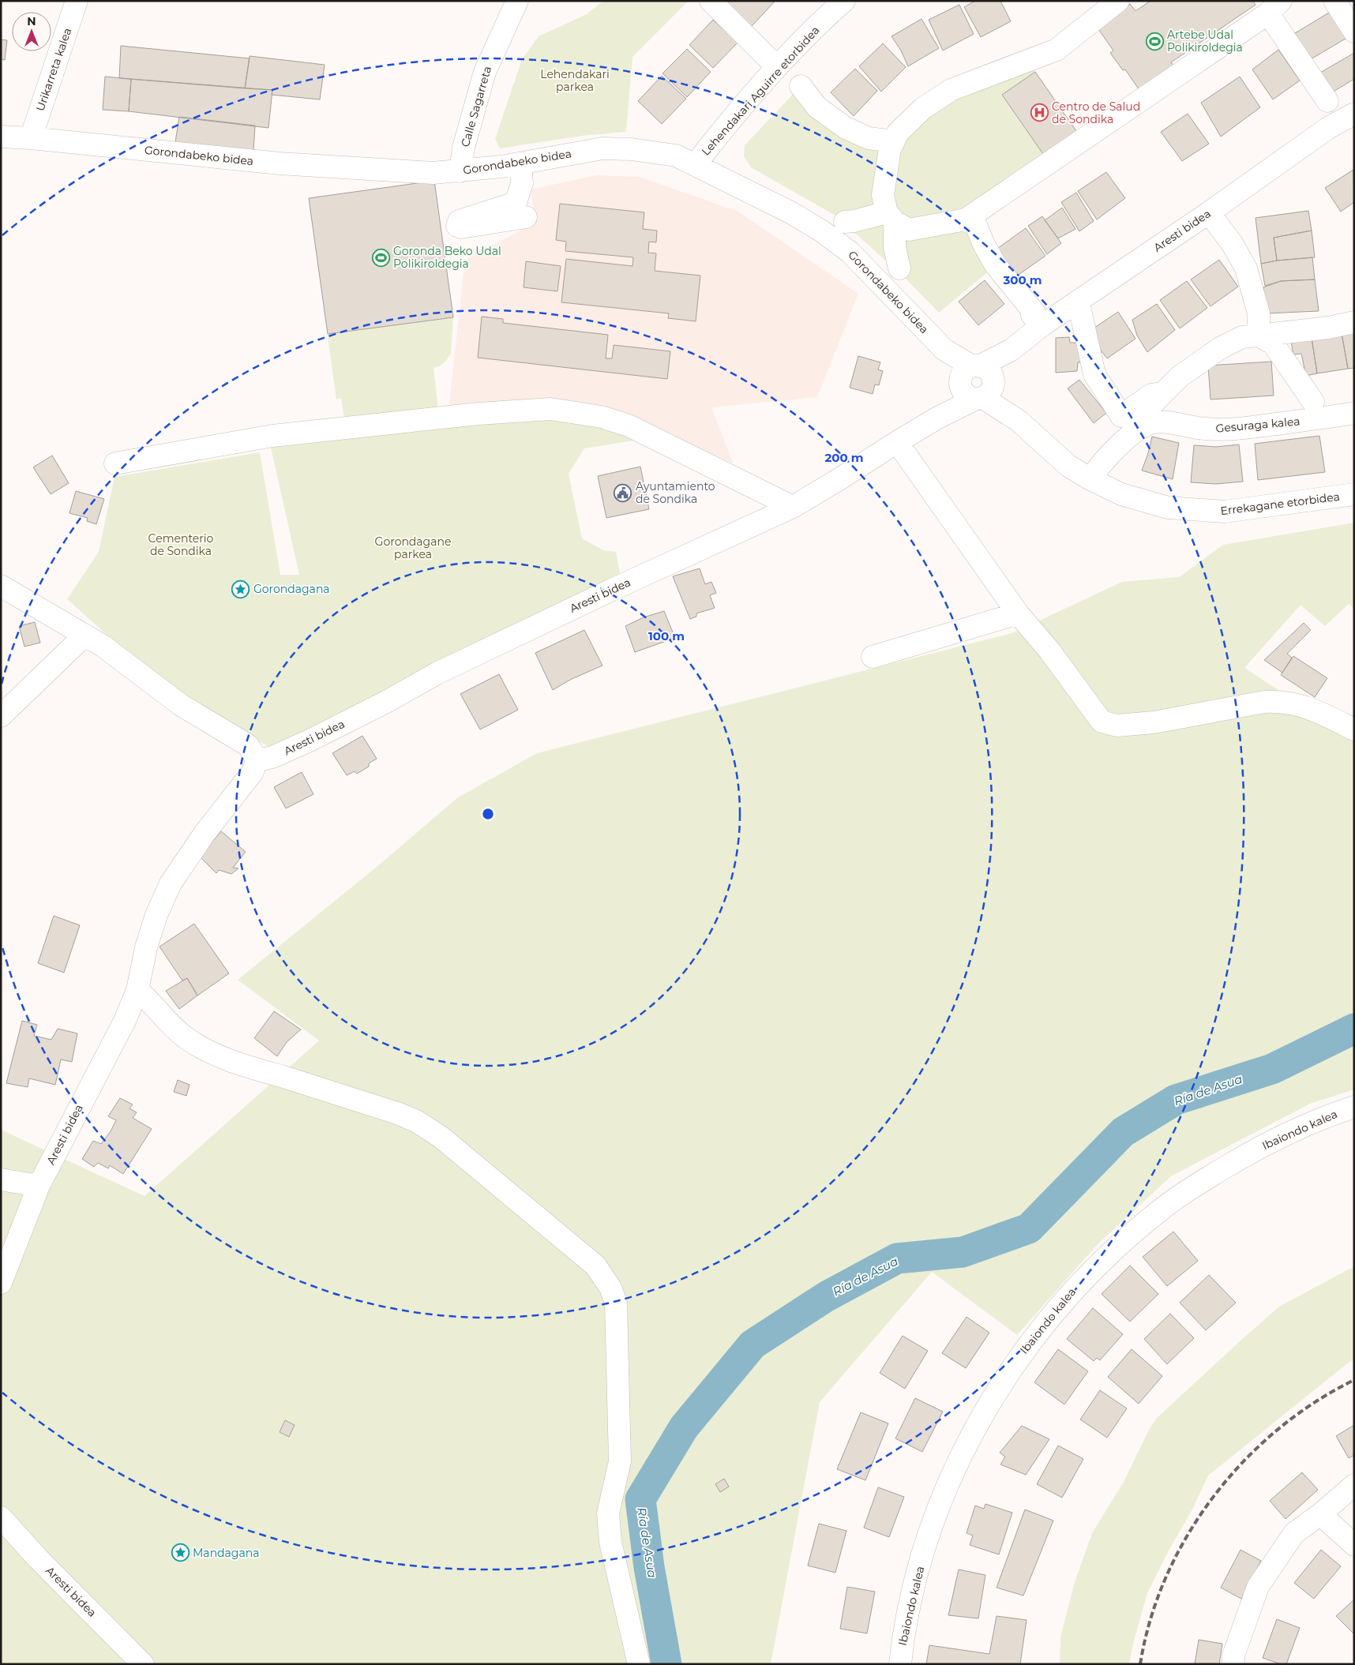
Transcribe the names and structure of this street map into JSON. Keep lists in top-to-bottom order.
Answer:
{
  "streets": {
    "street": [
      "Urikarreta kalea",
      "Lehendakari Aguirre etorbidea",
      "Calle Sagarreta",
      "Gorondabeko bidea",
      "Aresti bidea",
      "Gesuraga kalea",
      "Errekagane etorbidea",
      "Ibaiondo kalea"
    ]
  },
  "crossings": [
    ["Urikarreta kalea", "Gorondabeko bidea"],
    ["Lehendakari Aguirre etorbidea", "Gorondabeko bidea"],
    ["Calle Sagarreta", "Gorondabeko bidea"],
    ["Gorondabeko bidea", "Aresti bidea"],
    ["Gorondabeko bidea", "Errekagane etorbidea"],
    ["Aresti bidea", "Errekagane etorbidea"],
    ["Gesuraga kalea", "Errekagane etorbidea"]
  ],
  "water": ["Ría de Asua"],
  "parks": ["Lehendakari parkea", "Cementerio de Sondika", "Gorondagane parkea"],
  "places": {
    "sports": ["Artebe Udal Polikiroldegia", "Goronda Beko Udal Polikiroldegia"],
    "hospital": ["Centro de Salud de Sondika"],
    "public building": ["Ayuntamiento de Sondika"],
    "place": ["Gorondagana", "Mandagana"]
  },
  "north": "top",
  "rings": ["300 m", "200 m", "100 m"]
}
